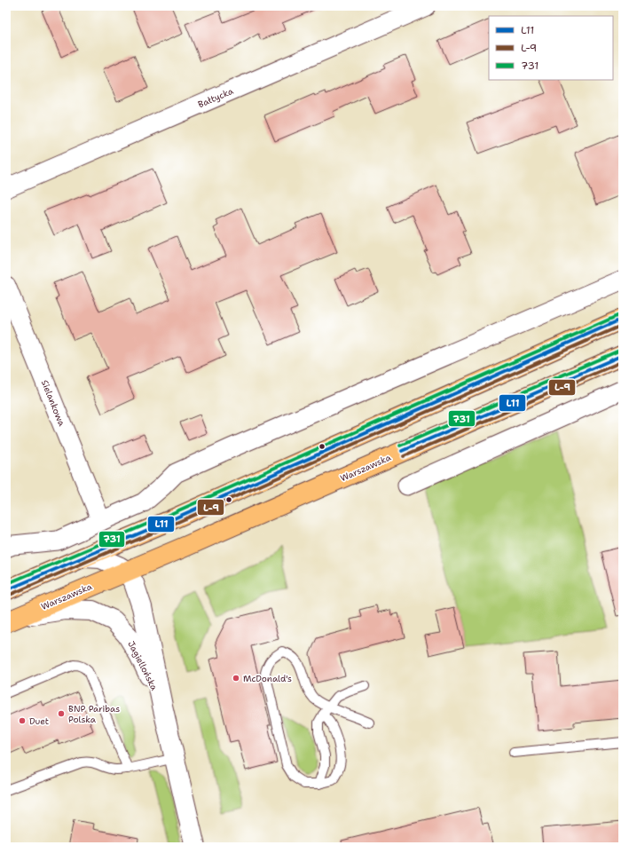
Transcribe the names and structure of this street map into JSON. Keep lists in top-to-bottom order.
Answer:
{
  "streets": {
    "main road": ["Warszawska"],
    "street": ["Bałtycka", "Sielankowa", "Jagiellońska"]
  },
  "crossings": [
    ["Warszawska", "Jagiellońska"]
  ],
  "places": ["McDonald's", "BNP Paribas Polska", "Duet"],
  "lines": ["transit line 731", "transit line L11", "transit line L-9"],
  "legend": ["L11", "L-9", "731"]
}
